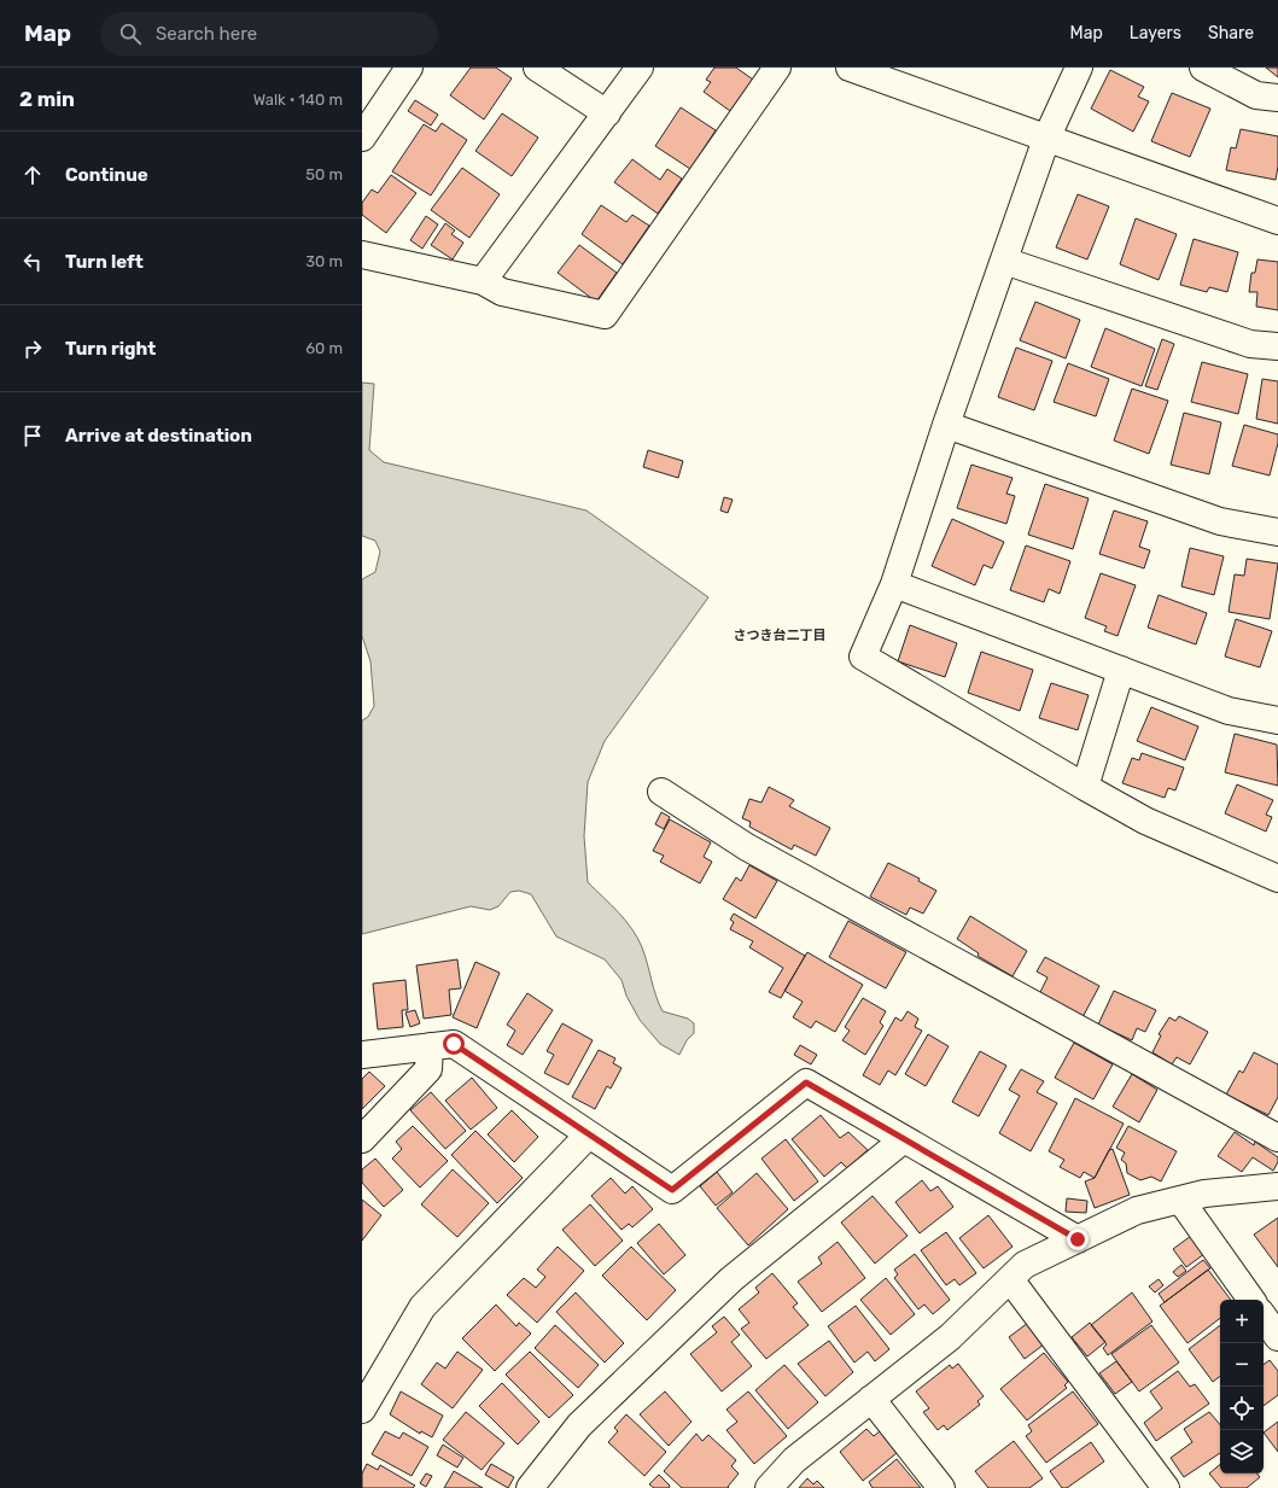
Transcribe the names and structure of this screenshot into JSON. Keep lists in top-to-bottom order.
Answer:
{
  "districts": ["さつき台二丁目"],
  "page": {
    "header": "Map",
    "search": "Search here",
    "nav": ["Map", "Layers", "Share"],
    "heading": ["2 min", "Walk · 140 m"],
    "list": [
      ["Continue", "50 m"],
      ["Turn left", "30 m"],
      ["Turn right", "60 m"],
      "Arrive at destination"
    ],
    "map_buttons": ["+", "−"]
  }
}
